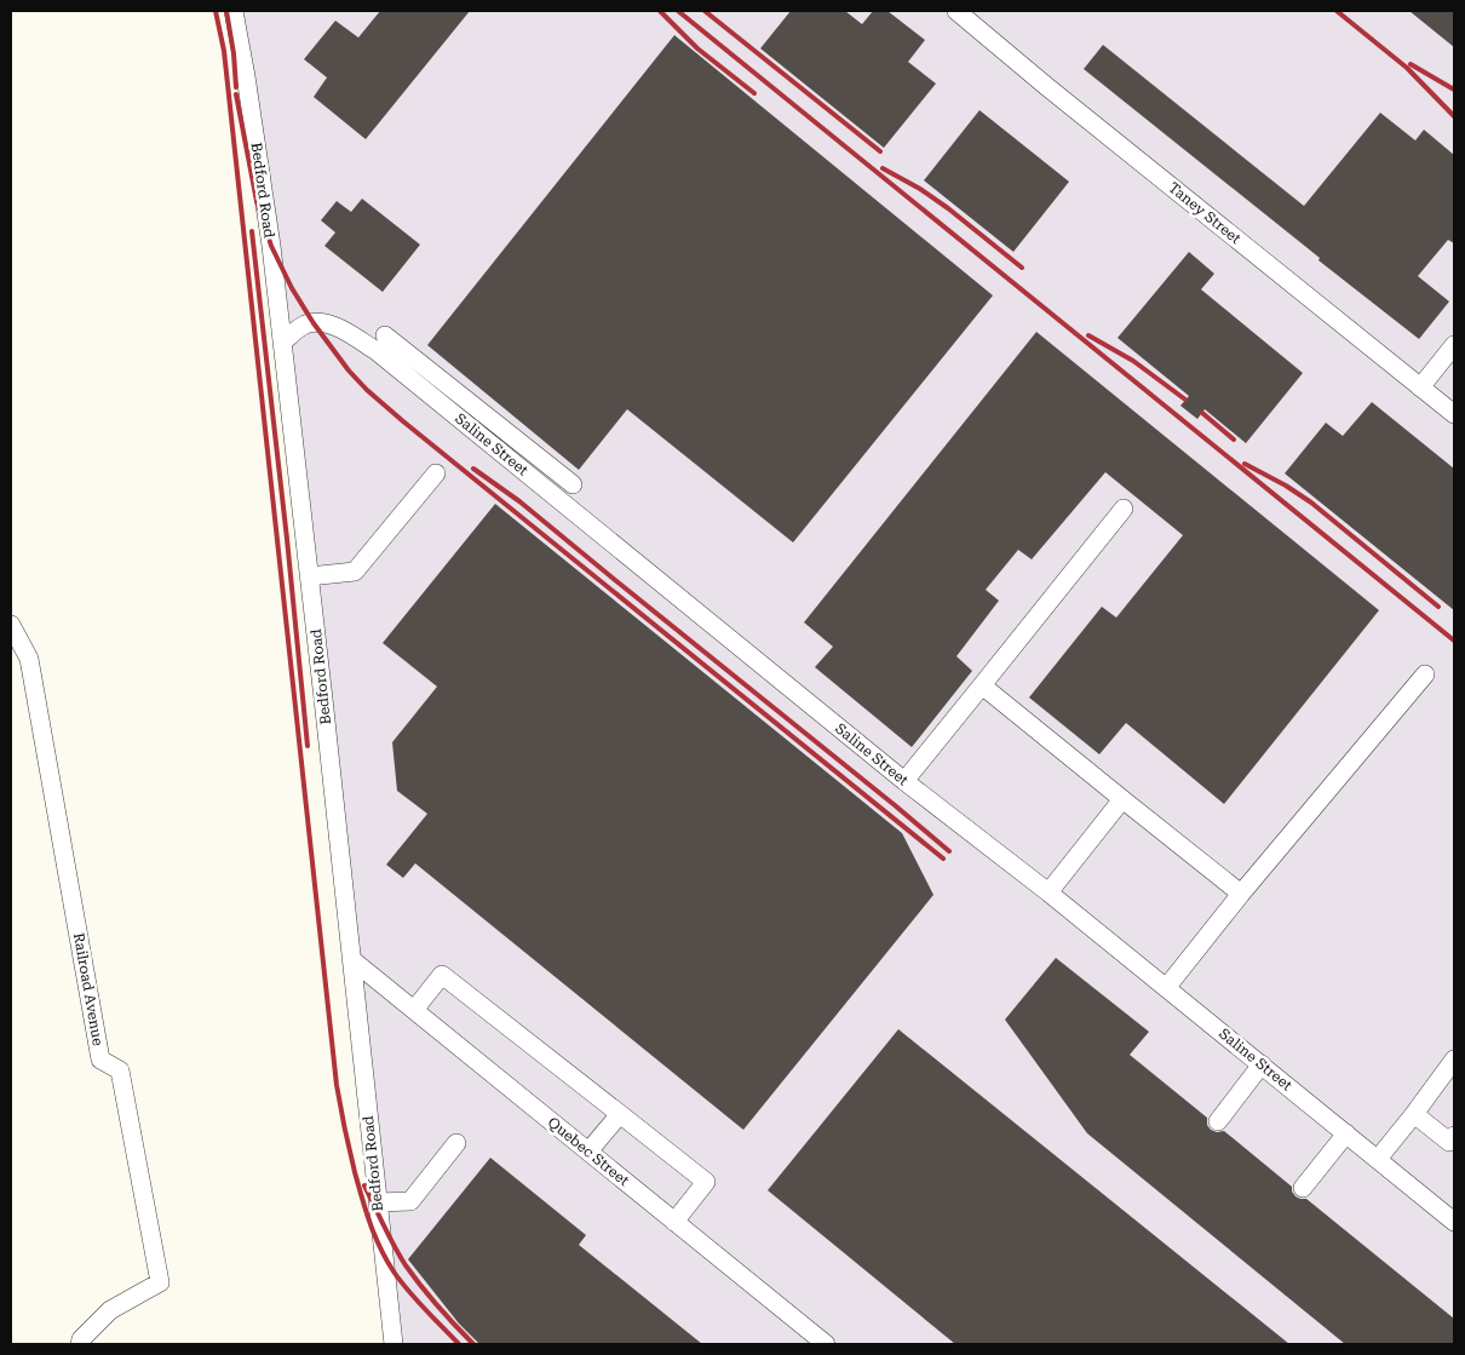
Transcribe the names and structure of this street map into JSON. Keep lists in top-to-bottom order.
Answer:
{
  "streets": {
    "street": [
      "Bedford Road",
      "Taney Street",
      "Saline Street",
      "Railroad Avenue",
      "Quebec Street"
    ]
  },
  "crossings": [
    ["Bedford Road", "Saline Street"],
    ["Bedford Road", "Quebec Street"]
  ]
}
